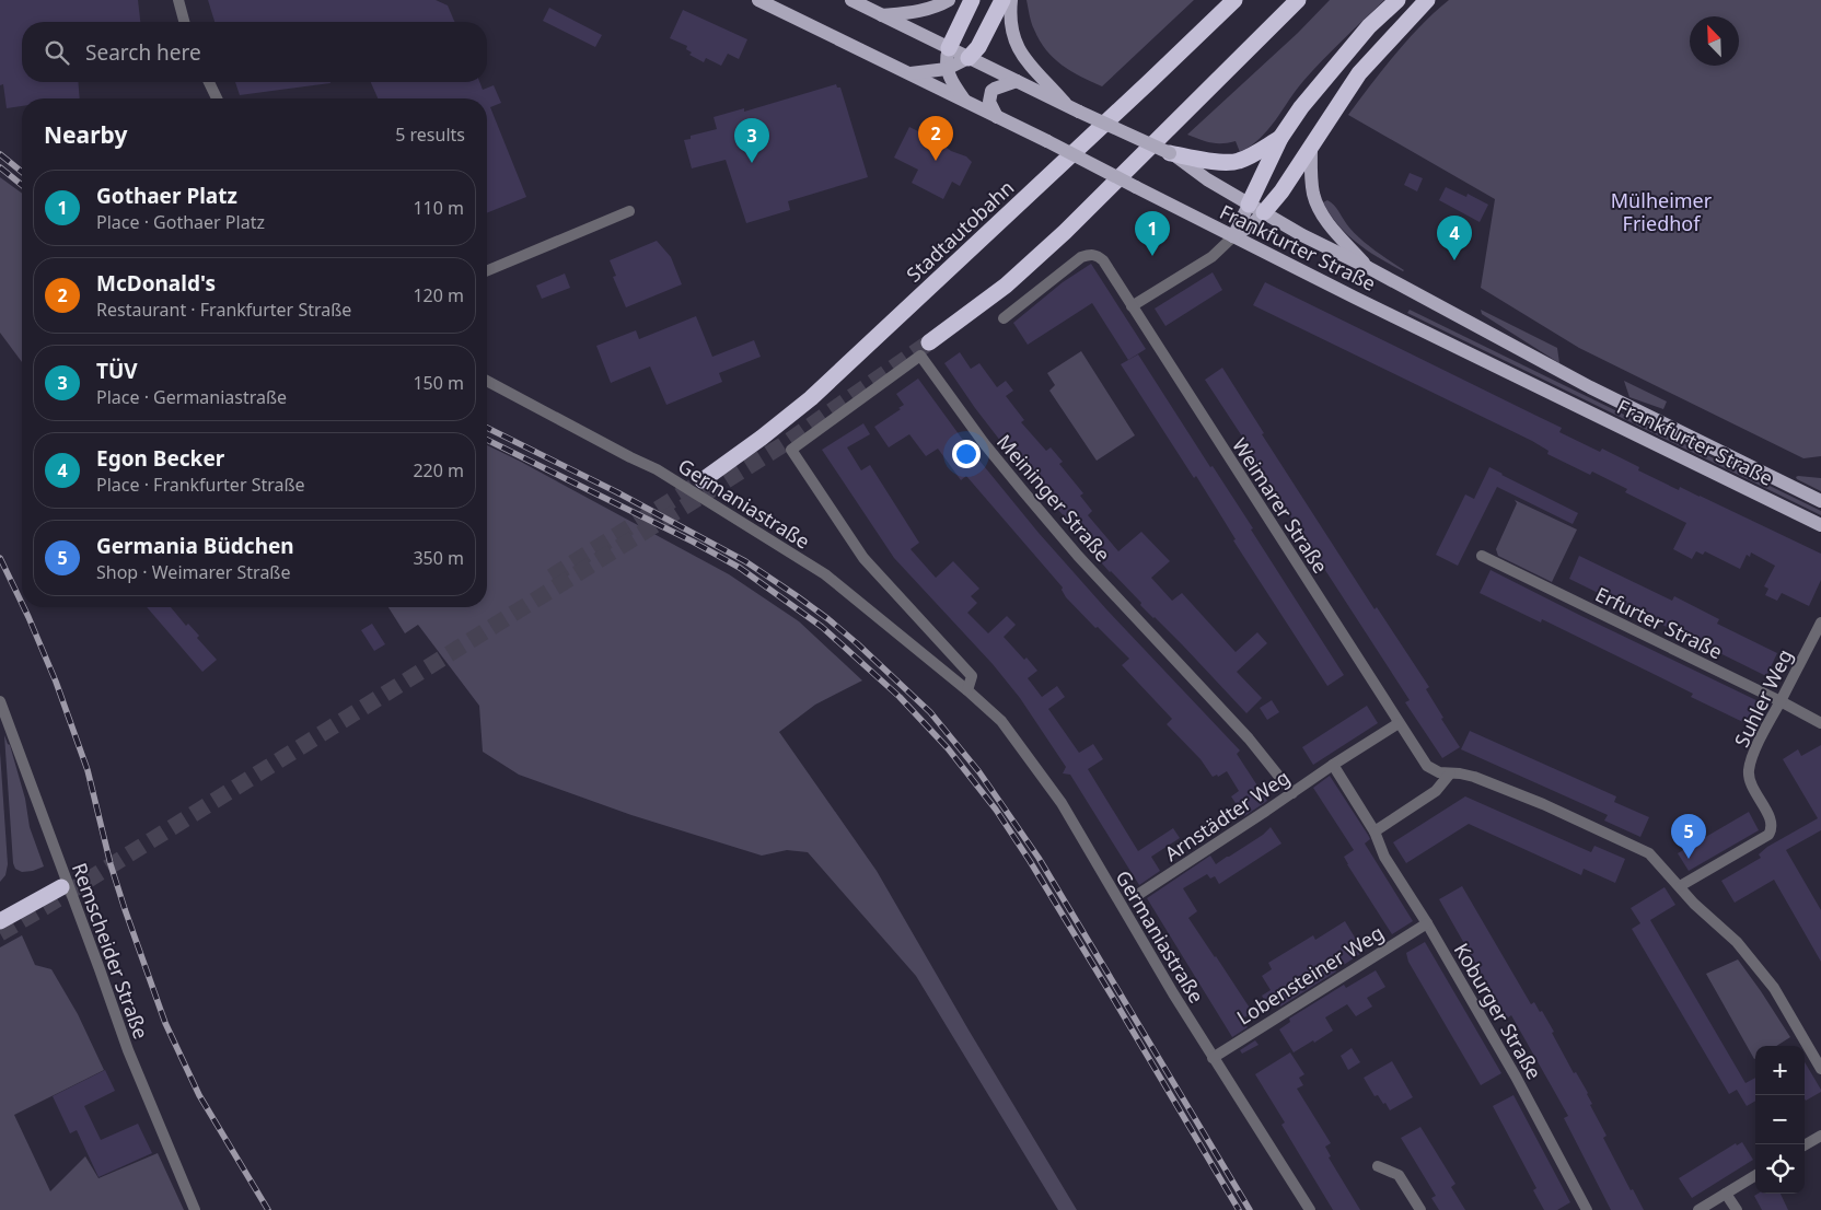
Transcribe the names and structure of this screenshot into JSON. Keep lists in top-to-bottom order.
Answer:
{
  "streets": {
    "highway": ["Stadtautobahn"],
    "main road": ["Frankfurter Straße"],
    "street": [
      "Meininger Straße",
      "Germaniastraße",
      "Weimarer Straße",
      "Erfurter Straße",
      "Suhler Weg",
      "Arnstädter Weg",
      "Remscheider Straße",
      "Lobensteiner Weg",
      "Koburger Straße"
    ]
  },
  "crossings": [
    ["Meininger Straße", "Germaniastraße"],
    ["Meininger Straße", "Arnstädter Weg"],
    ["Germaniastraße", "Lobensteiner Weg"],
    ["Weimarer Straße", "Arnstädter Weg"],
    ["Erfurter Straße", "Suhler Weg"],
    ["Arnstädter Weg", "Koburger Straße"],
    ["Lobensteiner Weg", "Koburger Straße"]
  ],
  "parks": ["Mülheimer Friedhof"],
  "north": "top left",
  "page": {
    "search": "Search here",
    "heading": ["Nearby", "5 results"],
    "pins": [
      "2",
      "3",
      "1",
      "4",
      "5"
    ],
    "list": [
      {
        "mark": "1",
        "name": "Gothaer Platz",
        "note": "Place · Gothaer Platz",
        "value": "110 m"
      },
      {
        "mark": "2",
        "name": "McDonald's",
        "note": "Restaurant · Frankfurter Straße",
        "value": "120 m"
      },
      {
        "mark": "3",
        "name": "TÜV",
        "note": "Place · Germaniastraße",
        "value": "150 m"
      },
      {
        "mark": "4",
        "name": "Egon Becker",
        "note": "Place · Frankfurter Straße",
        "value": "220 m"
      },
      {
        "mark": "5",
        "name": "Germania Büdchen",
        "note": "Shop · Weimarer Straße",
        "value": "350 m"
      }
    ],
    "map_buttons": ["+", "−"]
  }
}
